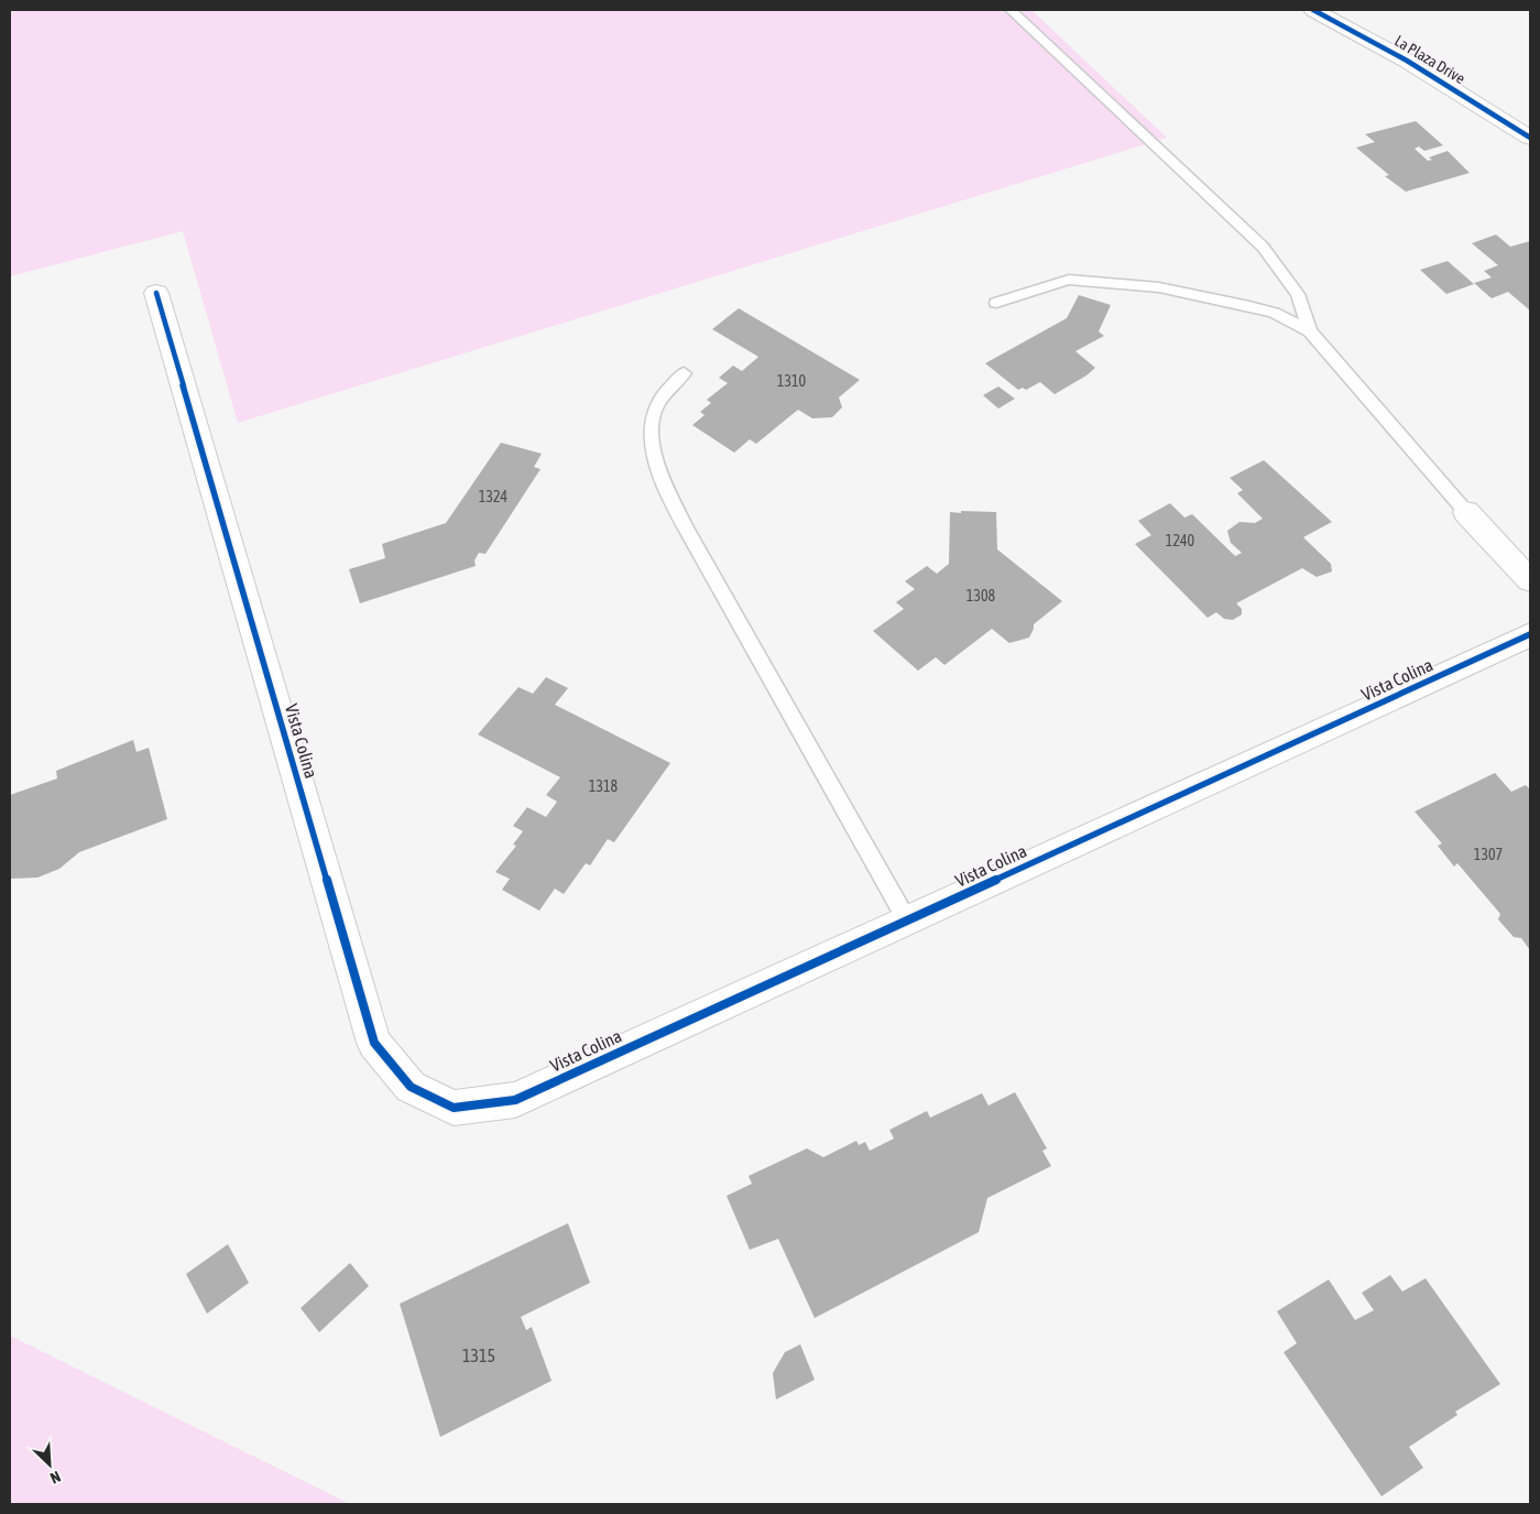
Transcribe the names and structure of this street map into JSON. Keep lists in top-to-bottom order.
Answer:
{
  "streets": {
    "street": ["La Plaza Drive", "Vista Colina"]
  },
  "house_numbers": [
    "1310",
    "1324",
    "1240",
    "1308",
    "1318",
    "1307",
    "1315"
  ],
  "north": "bottom right"
}
